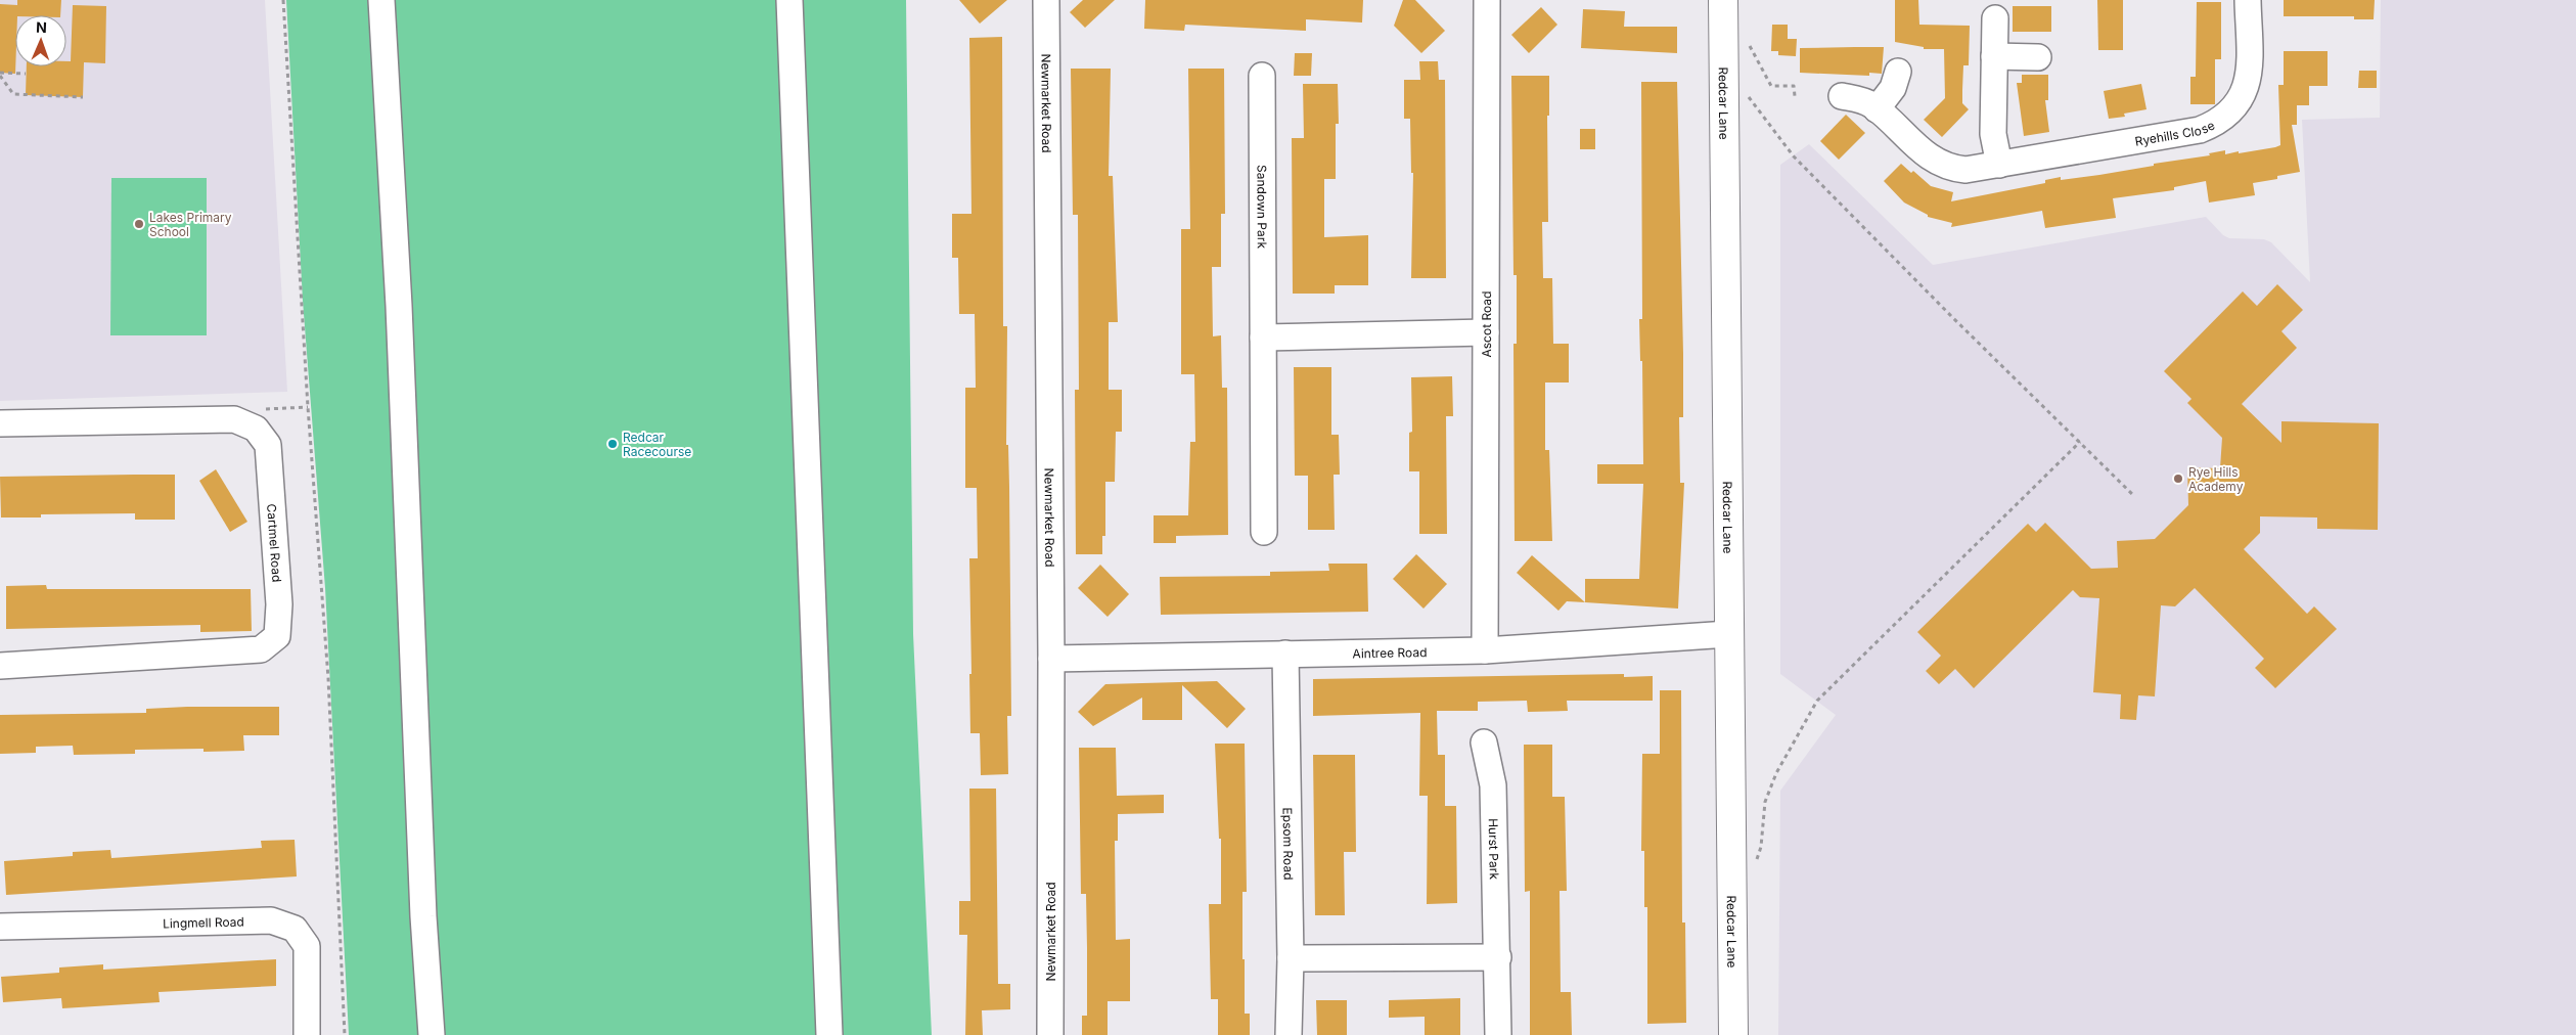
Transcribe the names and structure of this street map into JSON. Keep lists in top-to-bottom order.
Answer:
{
  "streets": {
    "main road": ["Redcar Lane"],
    "street": [
      "Newmarket Road",
      "Ryehills Close",
      "Sandown Park",
      "Ascot Road",
      "Cartmel Road",
      "Aintree Road",
      "Epsom Road",
      "Hurst Park",
      "Lingmell Road"
    ]
  },
  "crossings": [
    ["Newmarket Road", "Aintree Road"],
    ["Redcar Lane", "Aintree Road"],
    ["Ascot Road", "Aintree Road"],
    ["Aintree Road", "Epsom Road"]
  ],
  "places": ["Lakes Primary School", "Redcar Racecourse", "Rye Hills Academy"],
  "north": "top"
}
